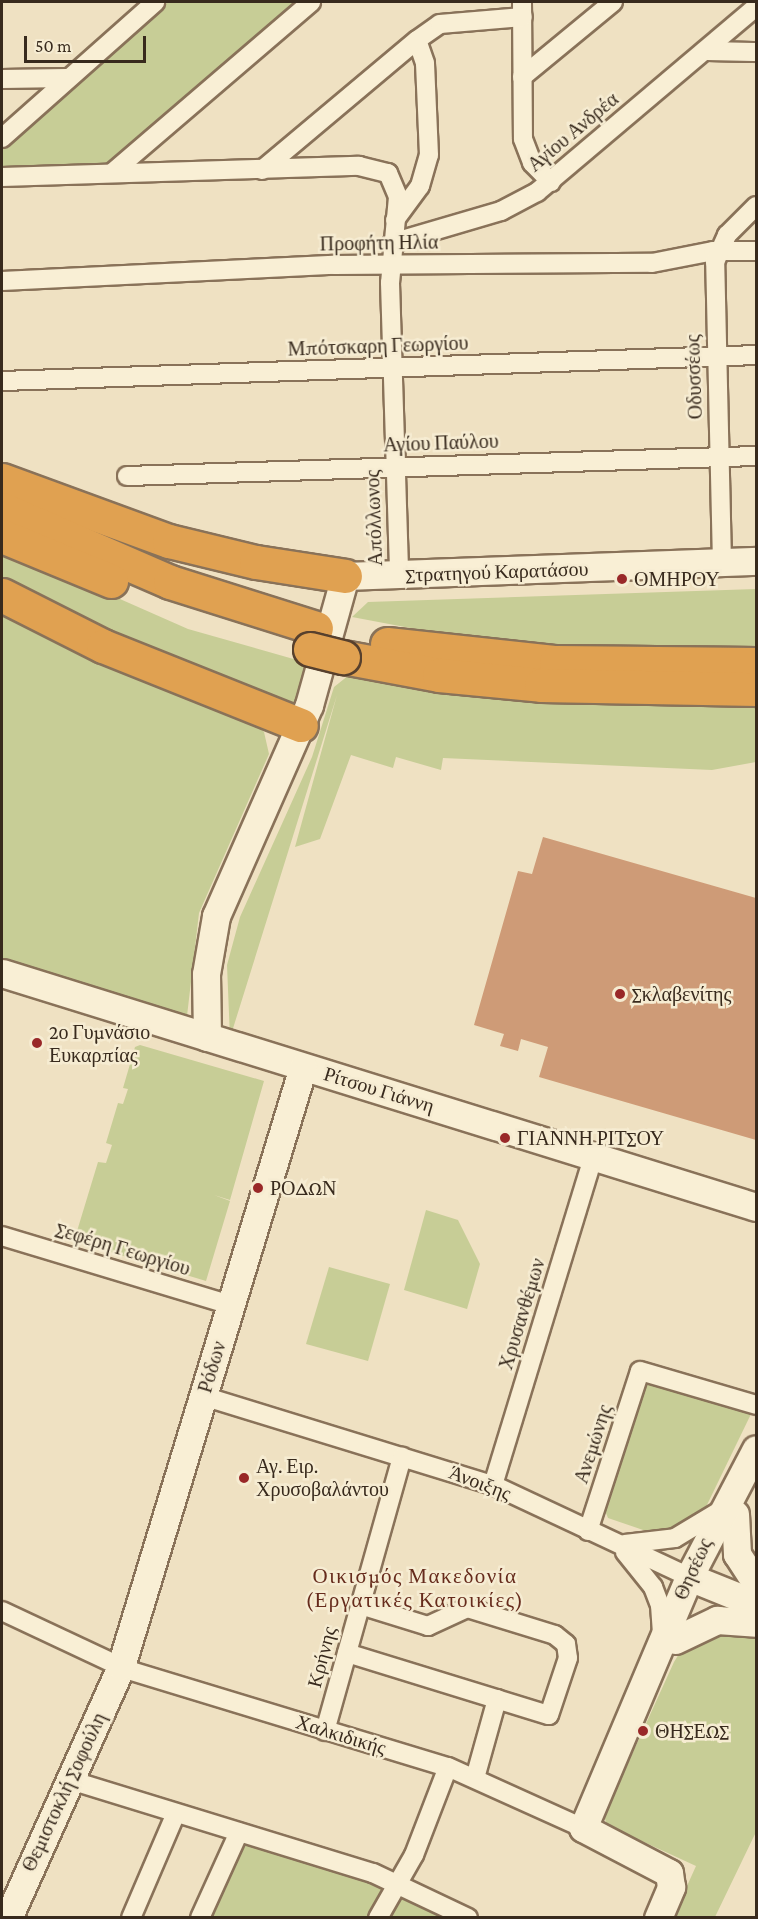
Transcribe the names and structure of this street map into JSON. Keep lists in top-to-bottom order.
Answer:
{
  "streets": {
    "street": [
      "Αγίου Ανδρέα",
      "Προφήτη Ηλία",
      "Μπότσκαρη Γεωργίου",
      "Οδυσσέως",
      "Αγίου Παύλου",
      "Απόλλωνος",
      "Στρατηγού Καρατάσου",
      "Ρίτσου Γιάννη",
      "Σεφέρη Γεωργίου",
      "Χρυσανθέμων",
      "Ρόδων",
      "Ανεμώνης",
      "Άνοιξης",
      "Θησέως",
      "Κρήνης",
      "Χαλκιδικής",
      "Θεμιστοκλή Σοφούλη"
    ]
  },
  "crossings": [
    ["Αγίου Ανδρέα", "Απόλλωνος"],
    ["Προφήτη Ηλία", "Οδυσσέως"],
    ["Προφήτη Ηλία", "Απόλλωνος"],
    ["Μπότσκαρη Γεωργίου", "Οδυσσέως"],
    ["Μπότσκαρη Γεωργίου", "Απόλλωνος"],
    ["Οδυσσέως", "Αγίου Παύλου"],
    ["Οδυσσέως", "Στρατηγού Καρατάσου"],
    ["Αγίου Παύλου", "Απόλλωνος"],
    ["Απόλλωνος", "Στρατηγού Καρατάσου"],
    ["Ρίτσου Γιάννη", "Χρυσανθέμων"],
    ["Ρίτσου Γιάννη", "Ρόδων"],
    ["Σεφέρη Γεωργίου", "Ρόδων"],
    ["Χρυσανθέμων", "Άνοιξης"],
    ["Ρόδων", "Άνοιξης"],
    ["Ρόδων", "Χαλκιδικής"],
    ["Ρόδων", "Θεμιστοκλή Σοφούλη"],
    ["Ανεμώνης", "Άνοιξης"],
    ["Άνοιξης", "Θησέως"],
    ["Άνοιξης", "Κρήνης"],
    ["Θησέως", "Χαλκιδικής"],
    ["Κρήνης", "Χαλκιδικής"],
    ["Χαλκιδικής", "Θεμιστοκλή Σοφούλη"]
  ],
  "districts": ["Οικισμός Μακεδονία (Εργατικές Κατοικίες)"],
  "places": [
    "ΟΜΗΡΟΥ",
    "Σκλαβενίτης",
    "2ο Γυμνάσιο Ευκαρπίας",
    "ΓΙΑΝΝΗ ΡΙΤΣΟΥ",
    "ΡΟΔΩΝ",
    "Αγ. Ειρ. Χρυσοβαλάντου",
    "ΘΗΣΕΩΣ"
  ],
  "scale_bar": "50 m"
}
